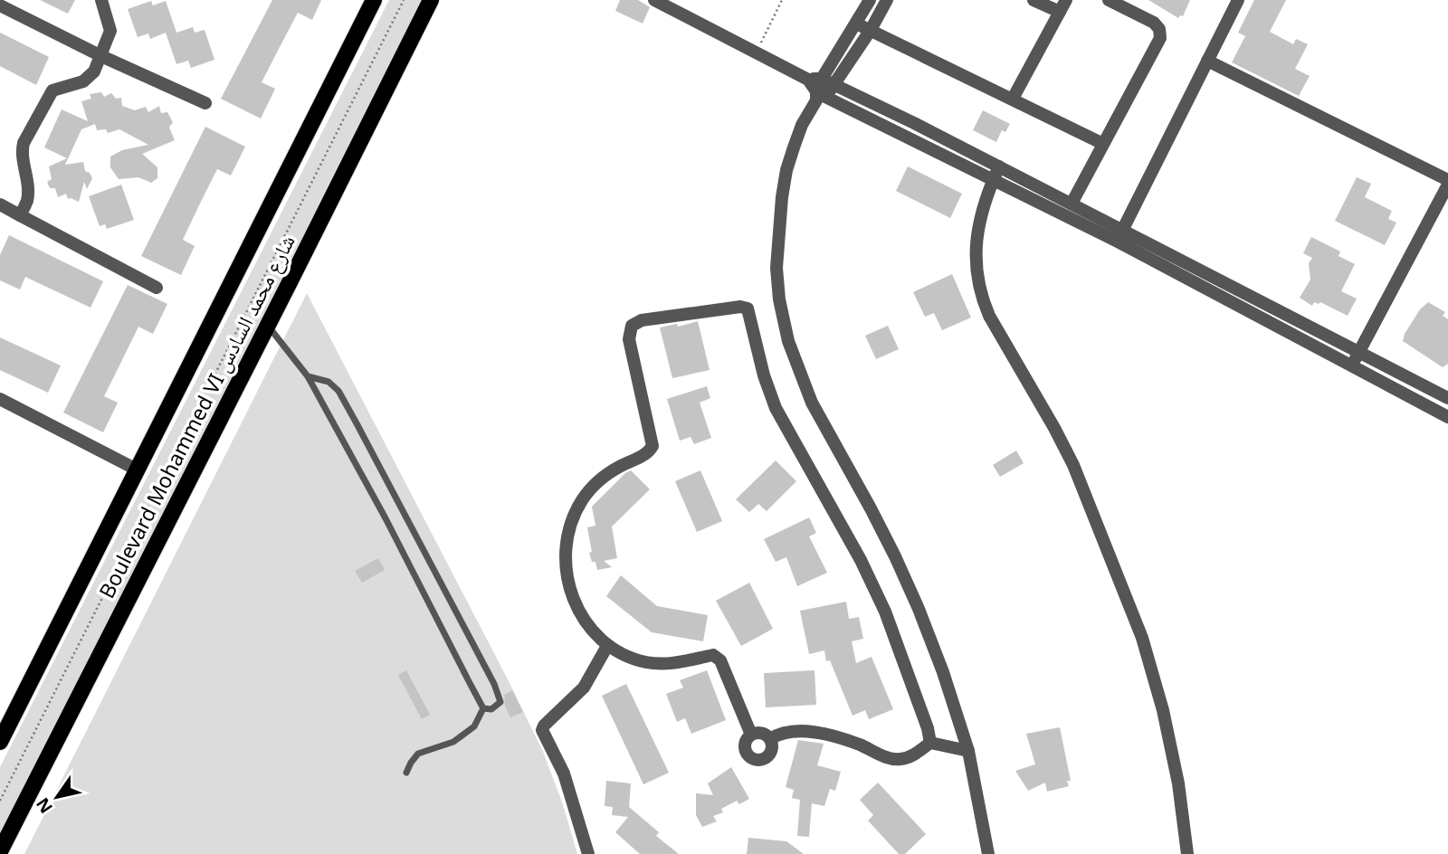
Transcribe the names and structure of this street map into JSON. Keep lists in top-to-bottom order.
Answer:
{
  "streets": {
    "main road": ["Boulevard Mohammed VI شارع محمد السادس"]
  },
  "north": "bottom left"
}
